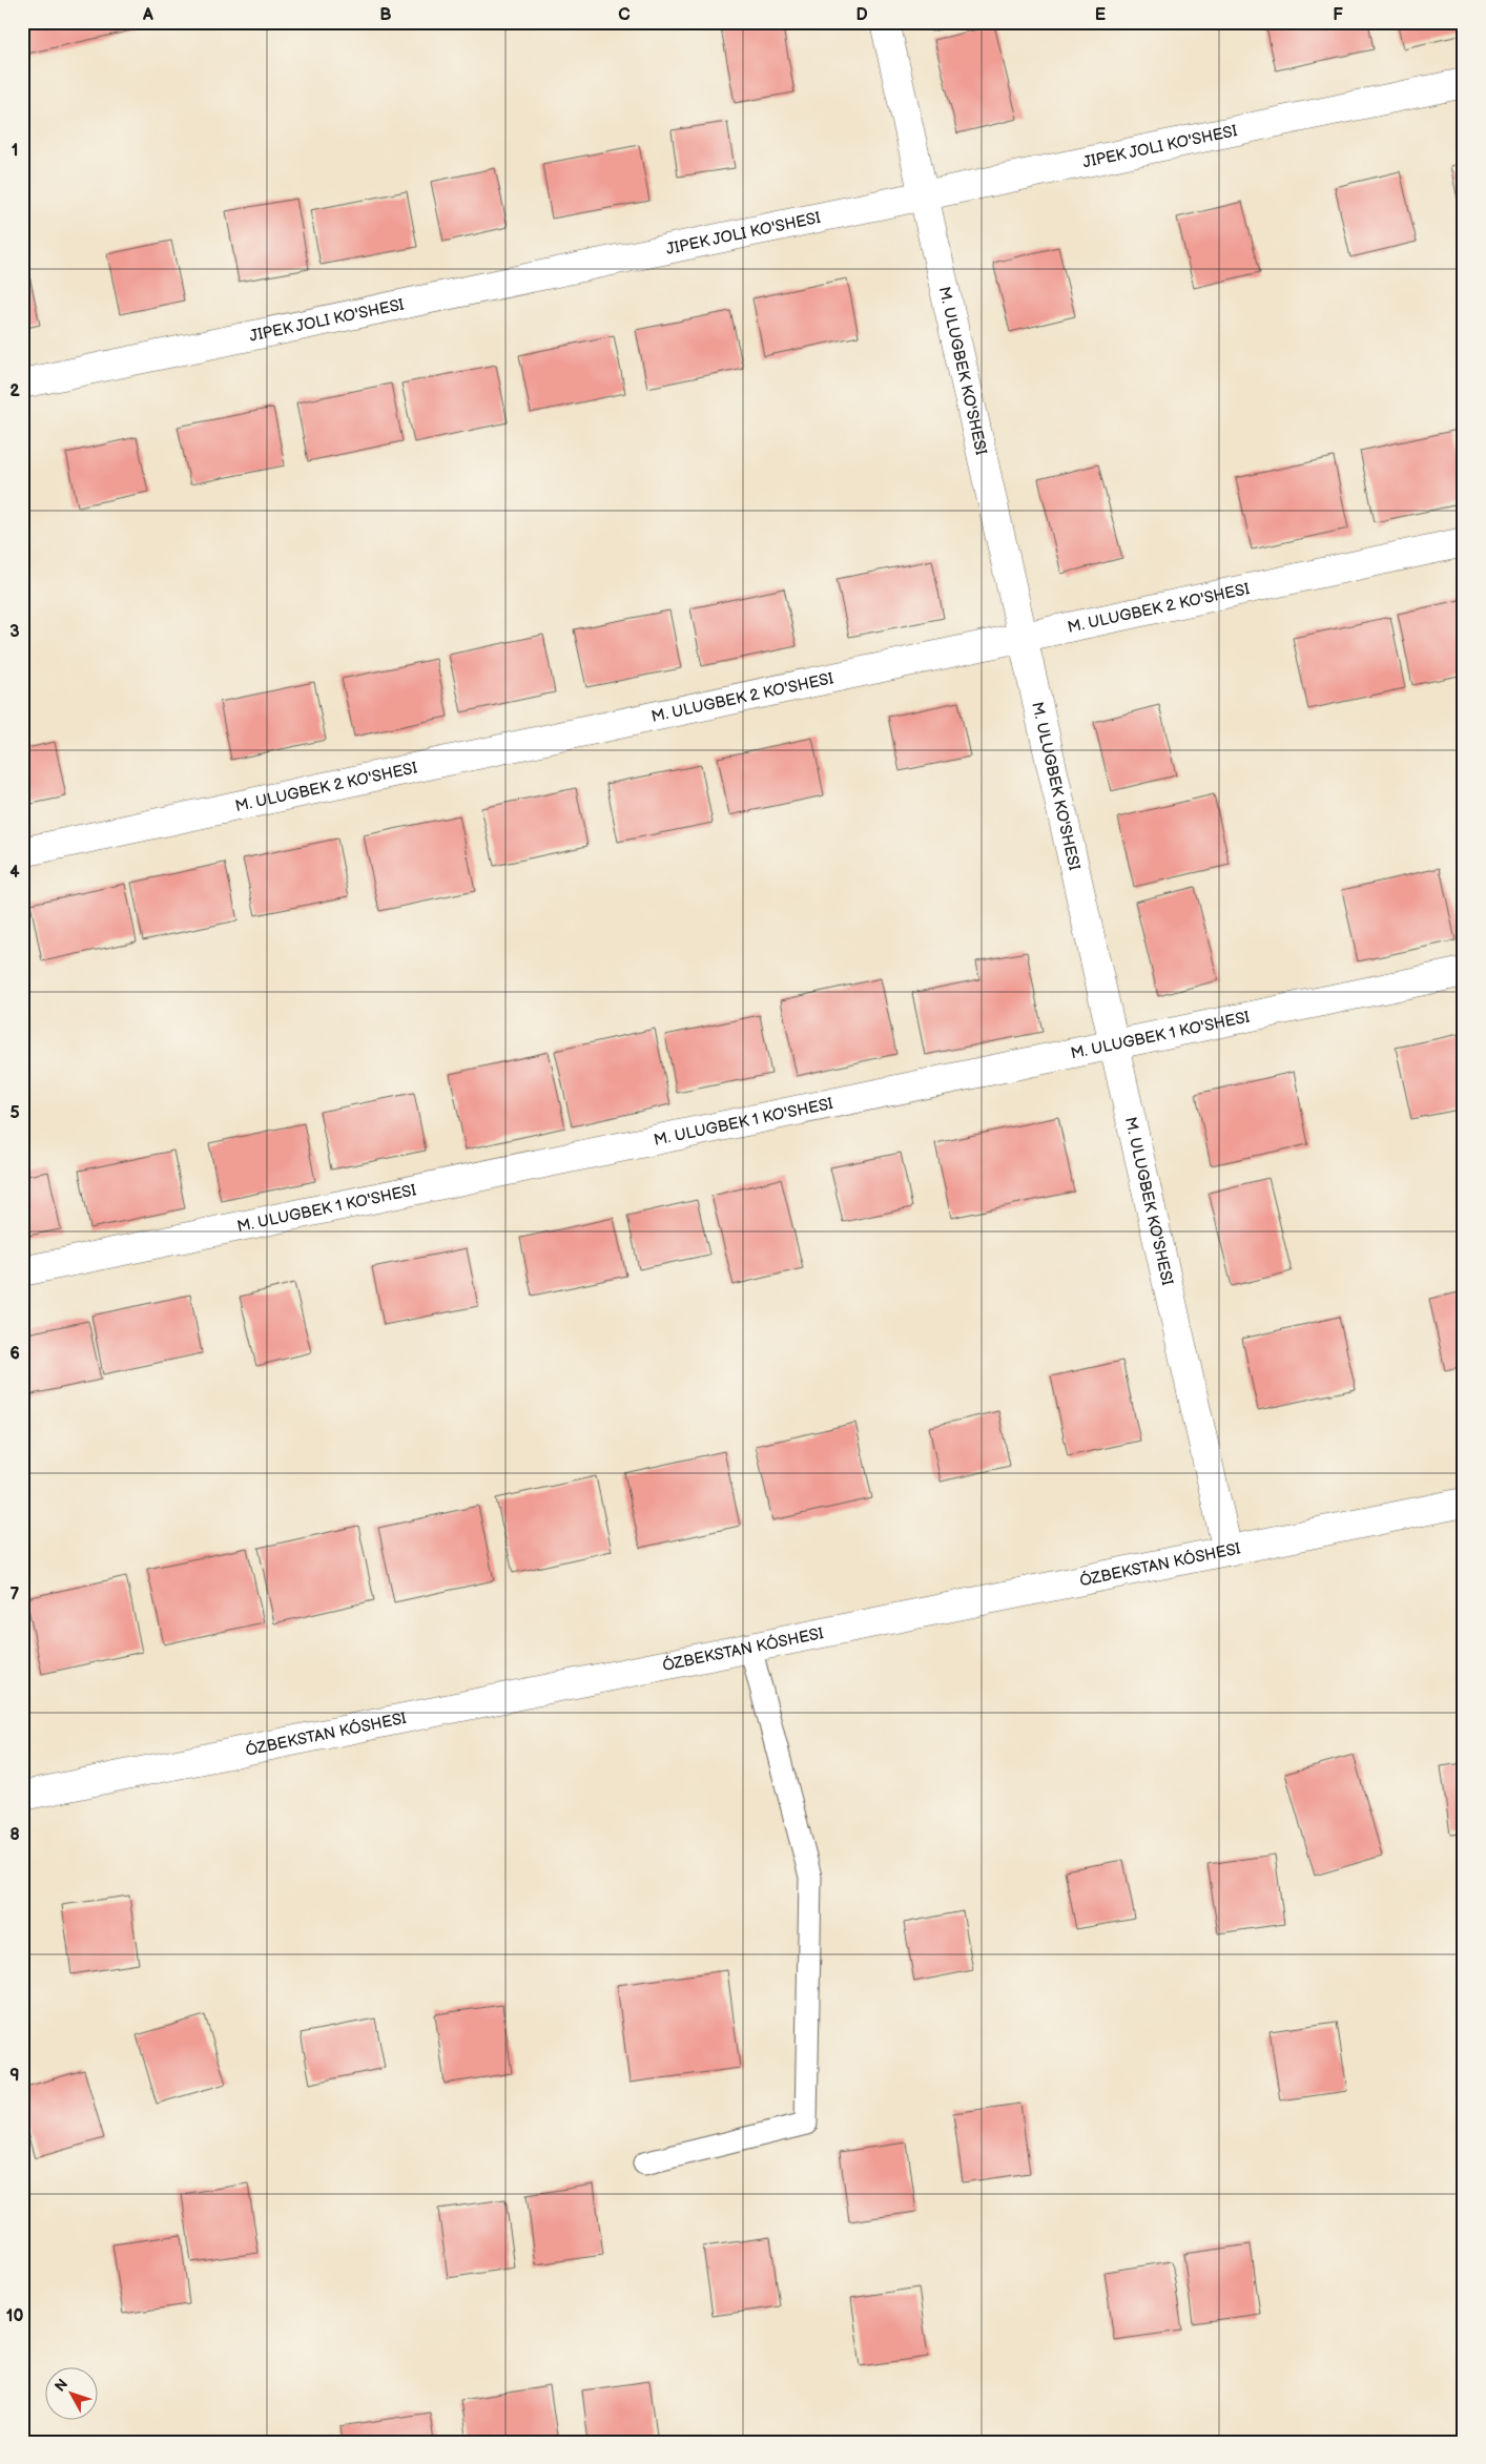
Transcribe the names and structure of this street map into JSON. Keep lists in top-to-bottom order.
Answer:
{
  "streets": {
    "street": [
      "JIPEK JOLI KO'SHESI",
      "M. ULUGBEK KO'SHESI",
      "M. ULUGBEK 2 KO'SHESI",
      "M. ULUGBEK 1 KO'SHESI",
      "ÓZBEKSTAN KÓSHESI"
    ]
  },
  "crossings": [
    ["JIPEK JOLI KO'SHESI", "M. ULUGBEK KO'SHESI"],
    ["M. ULUGBEK KO'SHESI", "M. ULUGBEK 2 KO'SHESI"],
    ["M. ULUGBEK KO'SHESI", "M. ULUGBEK 1 KO'SHESI"],
    ["M. ULUGBEK KO'SHESI", "ÓZBEKSTAN KÓSHESI"]
  ],
  "north": "top left",
  "grid": {
    "columns": [
      "A",
      "B",
      "C",
      "D",
      "E",
      "F"
    ],
    "rows": [
      "1",
      "2",
      "3",
      "4",
      "5",
      "6",
      "7",
      "8",
      "9",
      "10"
    ]
  }
}
